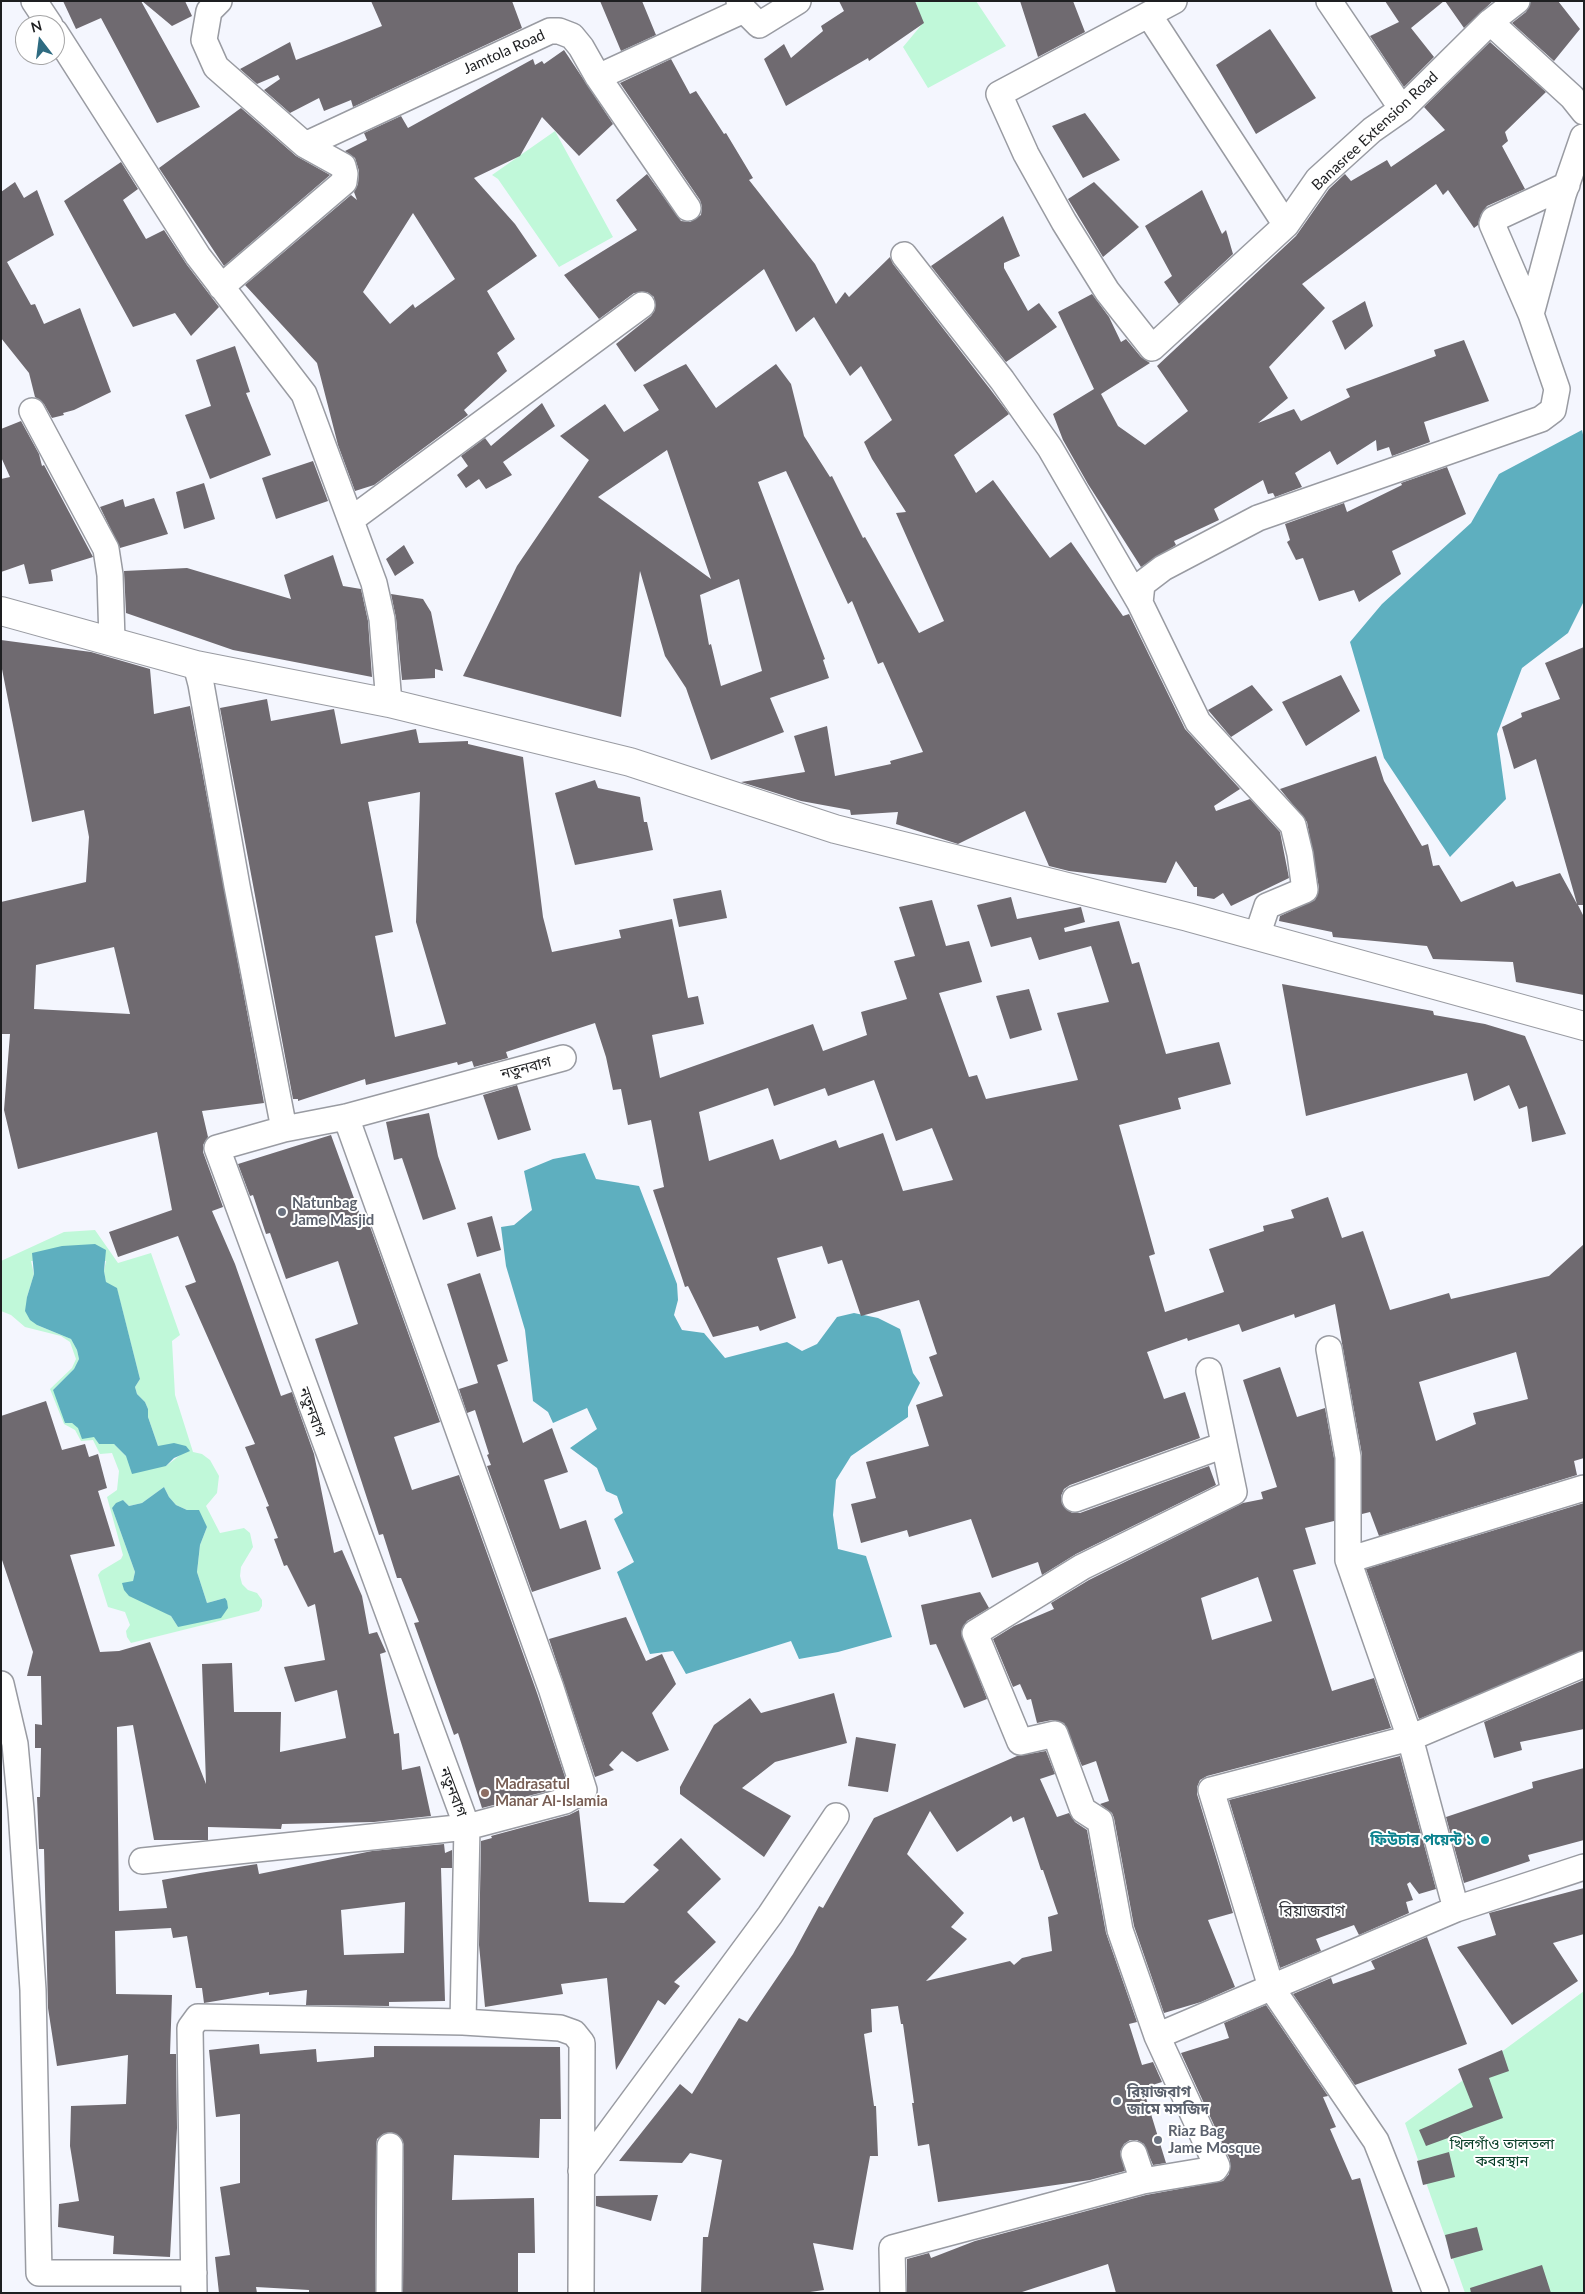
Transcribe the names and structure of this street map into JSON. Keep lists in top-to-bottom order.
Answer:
{
  "streets": {
    "street": ["Jamtola Road", "Banasree Extension Road", "নতুনবাগ"]
  },
  "districts": ["রিয়াজবাগ"],
  "parks": ["খিলগাঁও তালতলা কবরস্থান"],
  "places": [
    "Natunbag Jame Masjid",
    "Madrasatul Manar Al-Islamia",
    "ফিউচার পয়েন্ট ১",
    "রিয়াজবাগ জামে মসজিদ",
    "Riaz Bag Jame Mosque"
  ],
  "north": "top"
}
